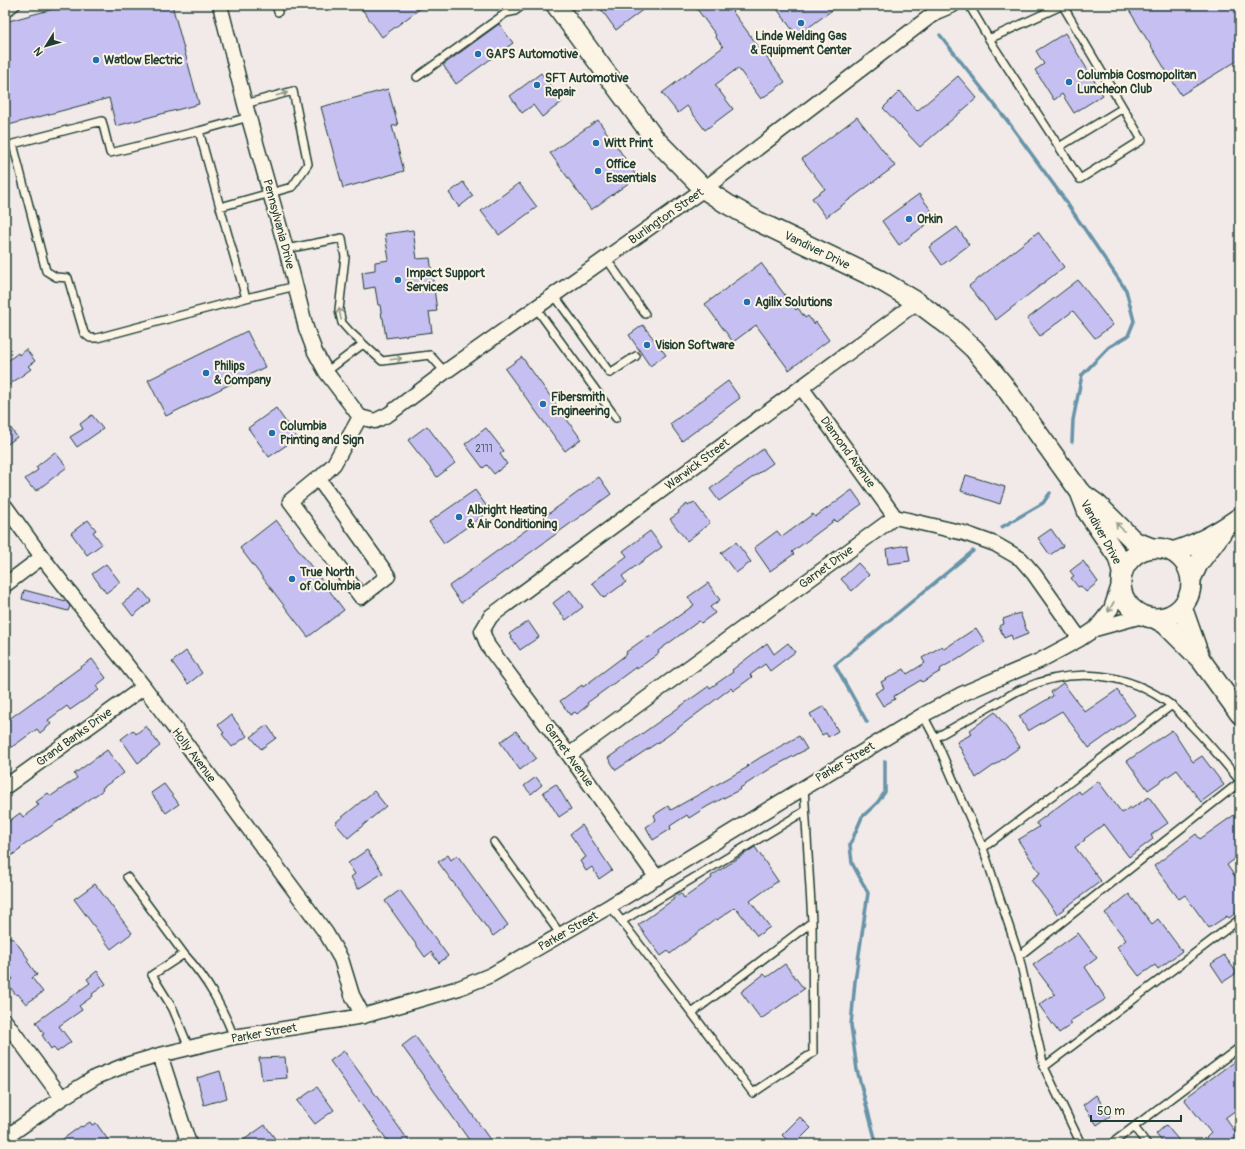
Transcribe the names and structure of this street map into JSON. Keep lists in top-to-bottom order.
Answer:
{
  "streets": {
    "main road": ["Vandiver Drive"],
    "street": [
      "Burlington Street",
      "Pennsylvania Drive",
      "Diamond Avenue",
      "Warwick Street",
      "Garnet Drive",
      "Grand Banks Drive",
      "Holly Avenue",
      "Garnet Avenue",
      "Parker Street"
    ]
  },
  "crossings": [
    ["Burlington Street", "Pennsylvania Drive"],
    ["Burlington Street", "Vandiver Drive"],
    ["Vandiver Drive", "Warwick Street"],
    ["Vandiver Drive", "Parker Street"],
    ["Diamond Avenue", "Warwick Street"],
    ["Diamond Avenue", "Garnet Drive"],
    ["Warwick Street", "Garnet Avenue"],
    ["Garnet Drive", "Garnet Avenue"],
    ["Grand Banks Drive", "Holly Avenue"],
    ["Holly Avenue", "Parker Street"],
    ["Garnet Avenue", "Parker Street"]
  ],
  "places": [
    "Linde Welding Gas & Equipment Center",
    "GAPS Automotive",
    "Watlow Electric",
    "Columbia Cosmopolitan Luncheon Club",
    "SFT Automotive Repair",
    "Witt Print",
    "Office Essentials",
    "Orkin",
    "Impact Support Services",
    "Agilix Solutions",
    "Vision Software",
    "Philips & Company",
    "Fibersmith Engineering",
    "Columbia Printing and Sign",
    "Albright Heating & Air Conditioning",
    "True North of Columbia"
  ],
  "house_numbers": ["2111"],
  "scale_bar": "50 m",
  "north": "bottom left"
}
